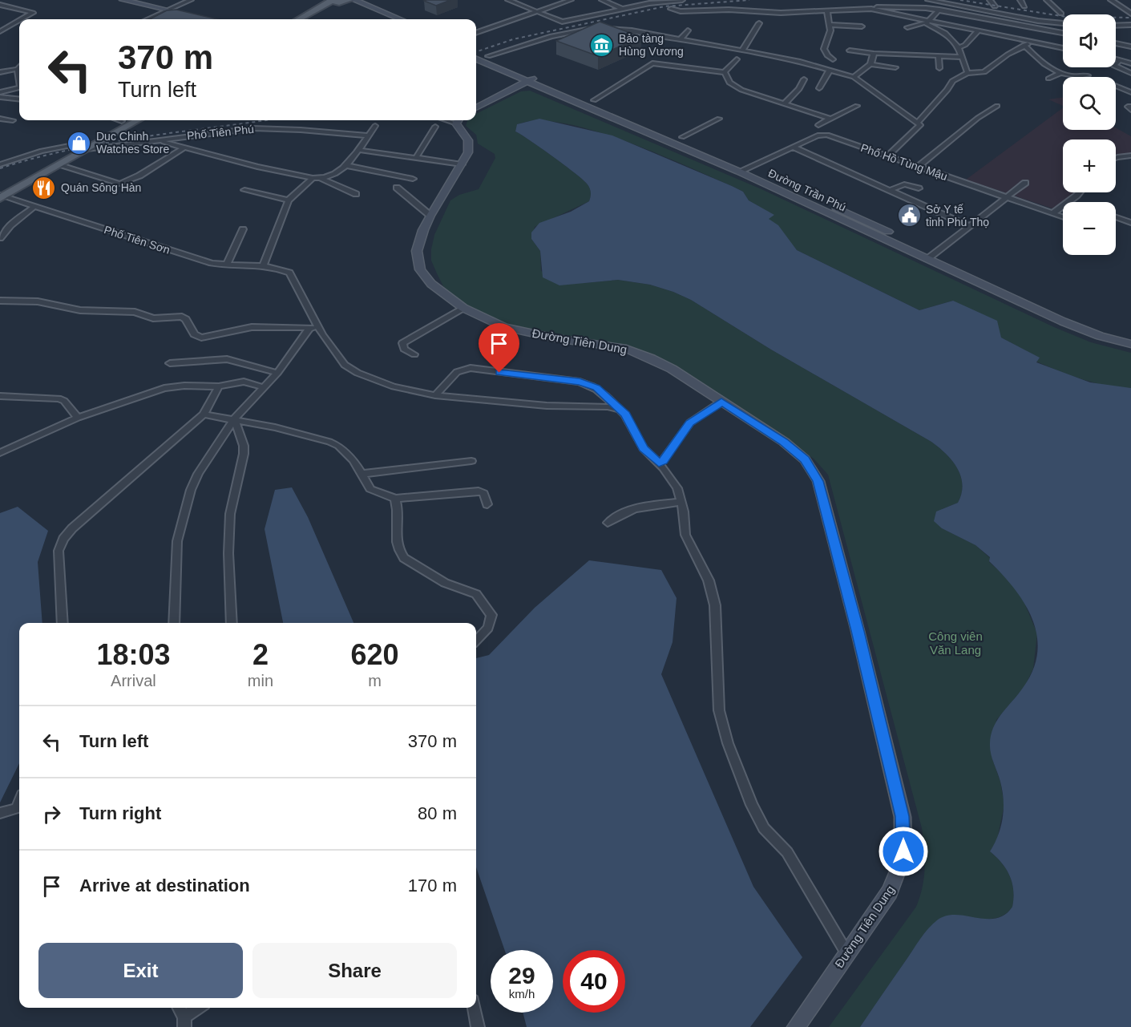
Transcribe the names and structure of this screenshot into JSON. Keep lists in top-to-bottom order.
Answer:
{
  "streets": {
    "main road": ["Đường Trần Phú", "Đường Tiên Dung"],
    "street": ["Phố Tiên Phú", "Phố Hồ Tùng Mậu", "Phố Tiên Sơn"]
  },
  "crossings": [
    ["Phố Hồ Tùng Mậu", "Đường Trần Phú"]
  ],
  "parks": ["Công viên Văn Lang"],
  "places": {
    "museum": ["Bảo tàng Hùng Vương"],
    "shop": ["Duc Chinh Watches Store"],
    "restaurant": ["Quán Sông Hàn"],
    "public building": ["Sở Y tế tỉnh Phú Thọ"]
  },
  "page": {
    "map_buttons": ["+", "−"],
    "turn": ["370 m", "Turn left"],
    "eta": [
      "18:03",
      "Arrival",
      "2",
      "min",
      "620",
      "m"
    ],
    "list": [
      {
        "name": "Turn left",
        "value": "370 m"
      },
      {
        "name": "Turn right",
        "value": "80 m"
      },
      {
        "name": "Arrive at destination",
        "value": "170 m"
      }
    ],
    "buttons": ["Exit", "Share"],
    "speed": "29 km/h",
    "limit": "40"
  }
}
